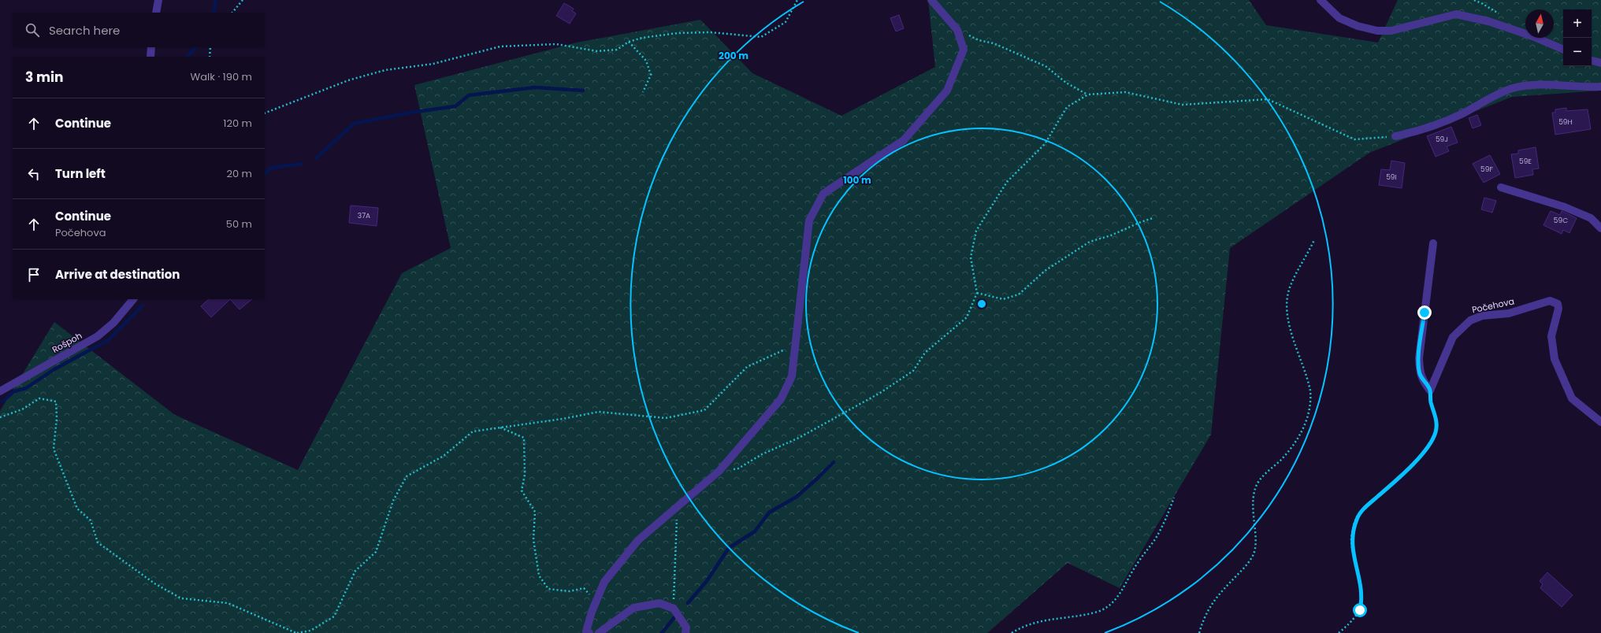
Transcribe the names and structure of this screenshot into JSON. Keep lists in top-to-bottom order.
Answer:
{
  "streets": {
    "street": ["Počehova", "Rošpoh"]
  },
  "house_numbers": [
    "59H",
    "59J",
    "59E",
    "59F",
    "59I",
    "37A",
    "59C"
  ],
  "north": "top",
  "page": {
    "map_buttons": ["+", "−"],
    "search": "Search here",
    "heading": ["3 min", "Walk · 190 m"],
    "list": [
      ["Continue", "120 m"],
      ["Turn left", "20 m"],
      ["Continue", "Počehova", "50 m"],
      "Arrive at destination"
    ]
  },
  "rings": ["200 m", "100 m"]
}
